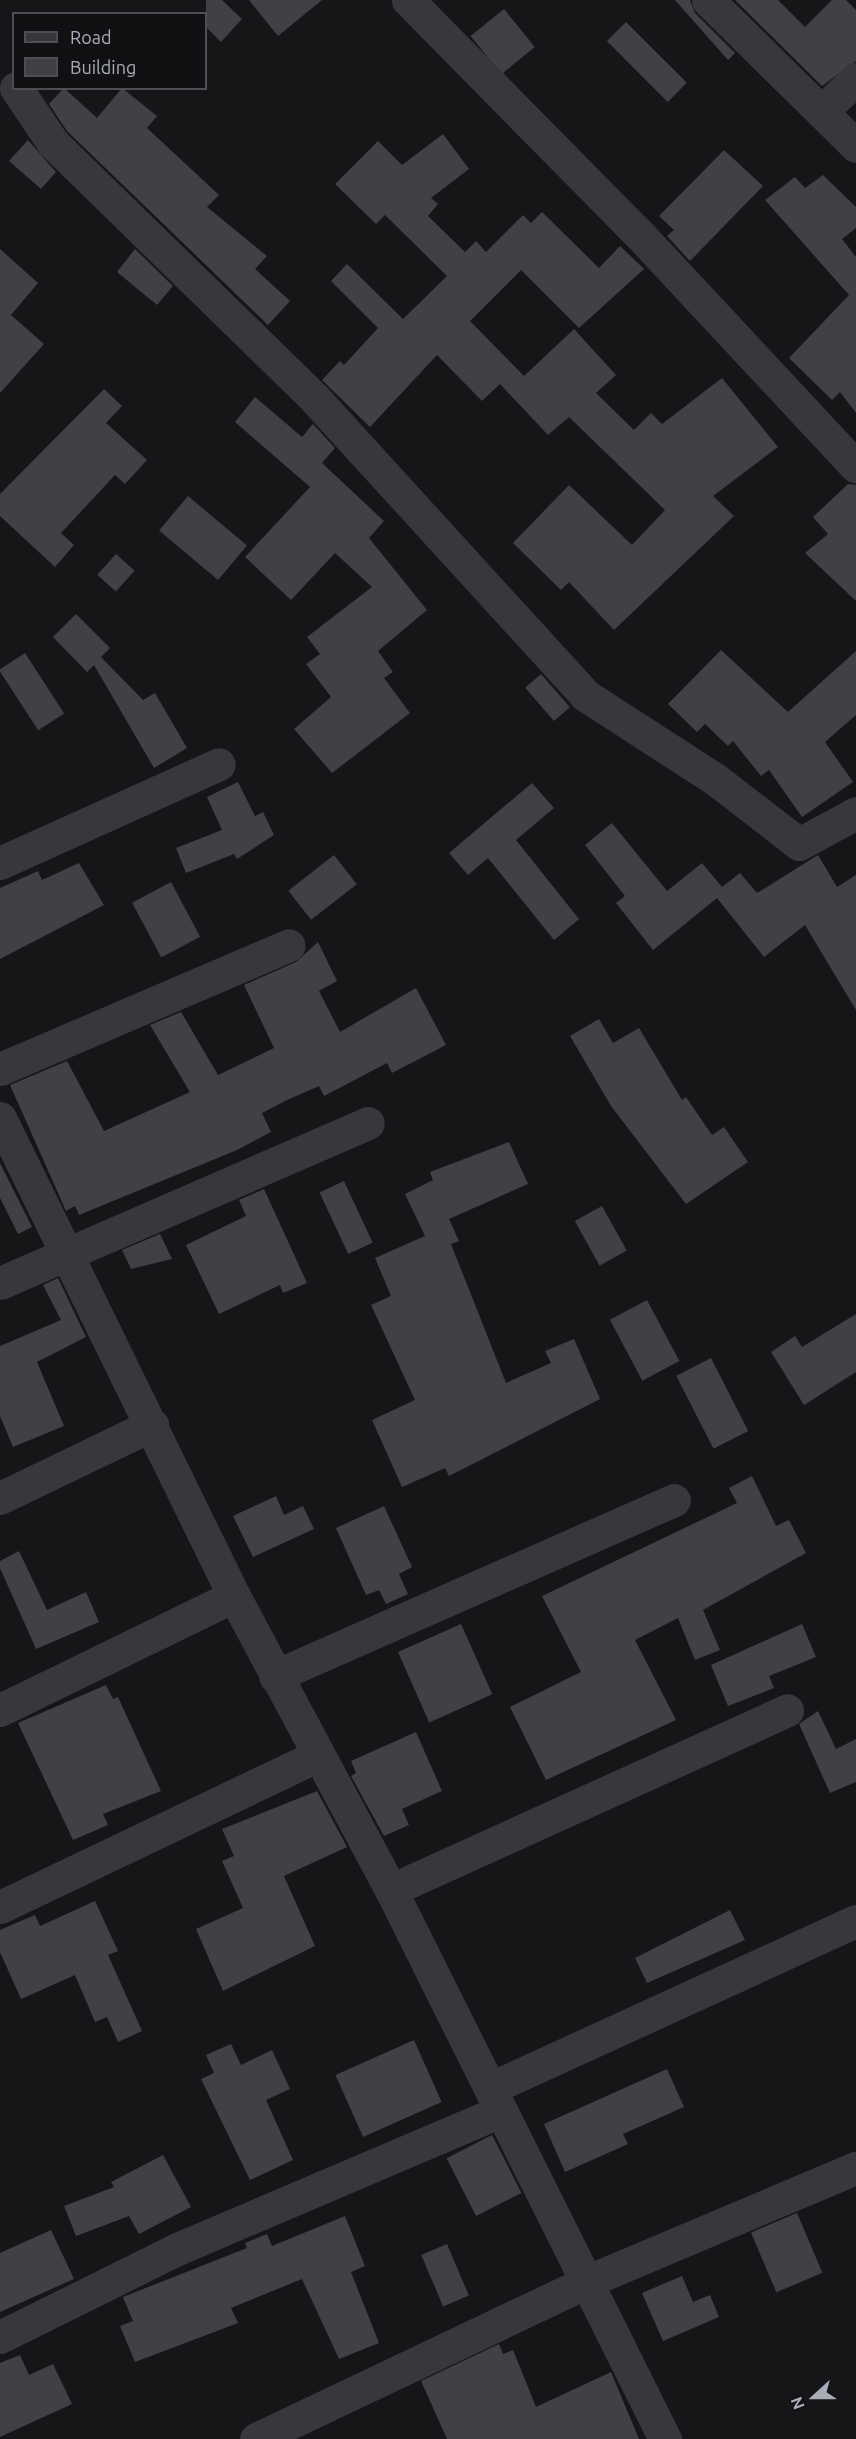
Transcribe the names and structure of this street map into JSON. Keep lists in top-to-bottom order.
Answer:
{
  "legend": ["Road", "Building"],
  "north": "left"
}
